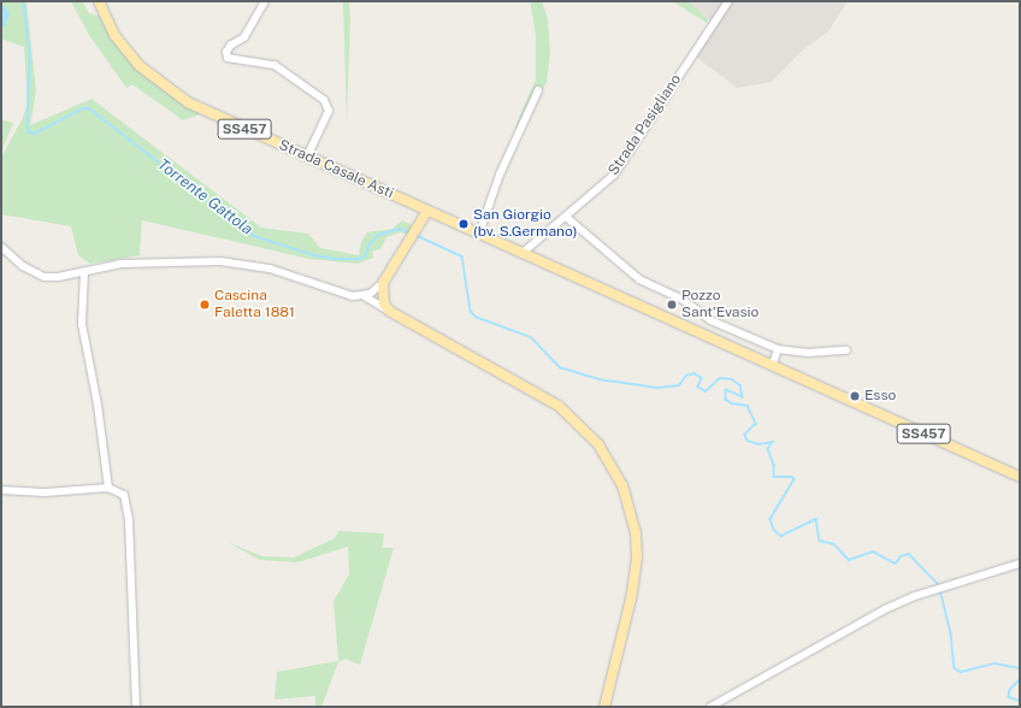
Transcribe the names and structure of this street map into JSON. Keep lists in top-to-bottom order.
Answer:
{
  "streets": {
    "main road": ["SS457", "Strada Casale Asti"],
    "street": ["Strada Pasigliano"]
  },
  "crossings": [
    ["Strada Pasigliano", "SS457"],
    ["SS457", "Strada Casale Asti"]
  ],
  "water": ["Torrente Gattola"],
  "places": [
    "San Giorgio (bv. S.Germano)",
    "Cascina Faletta 1881",
    "Pozzo Sant'Evasio",
    "Esso"
  ]
}
